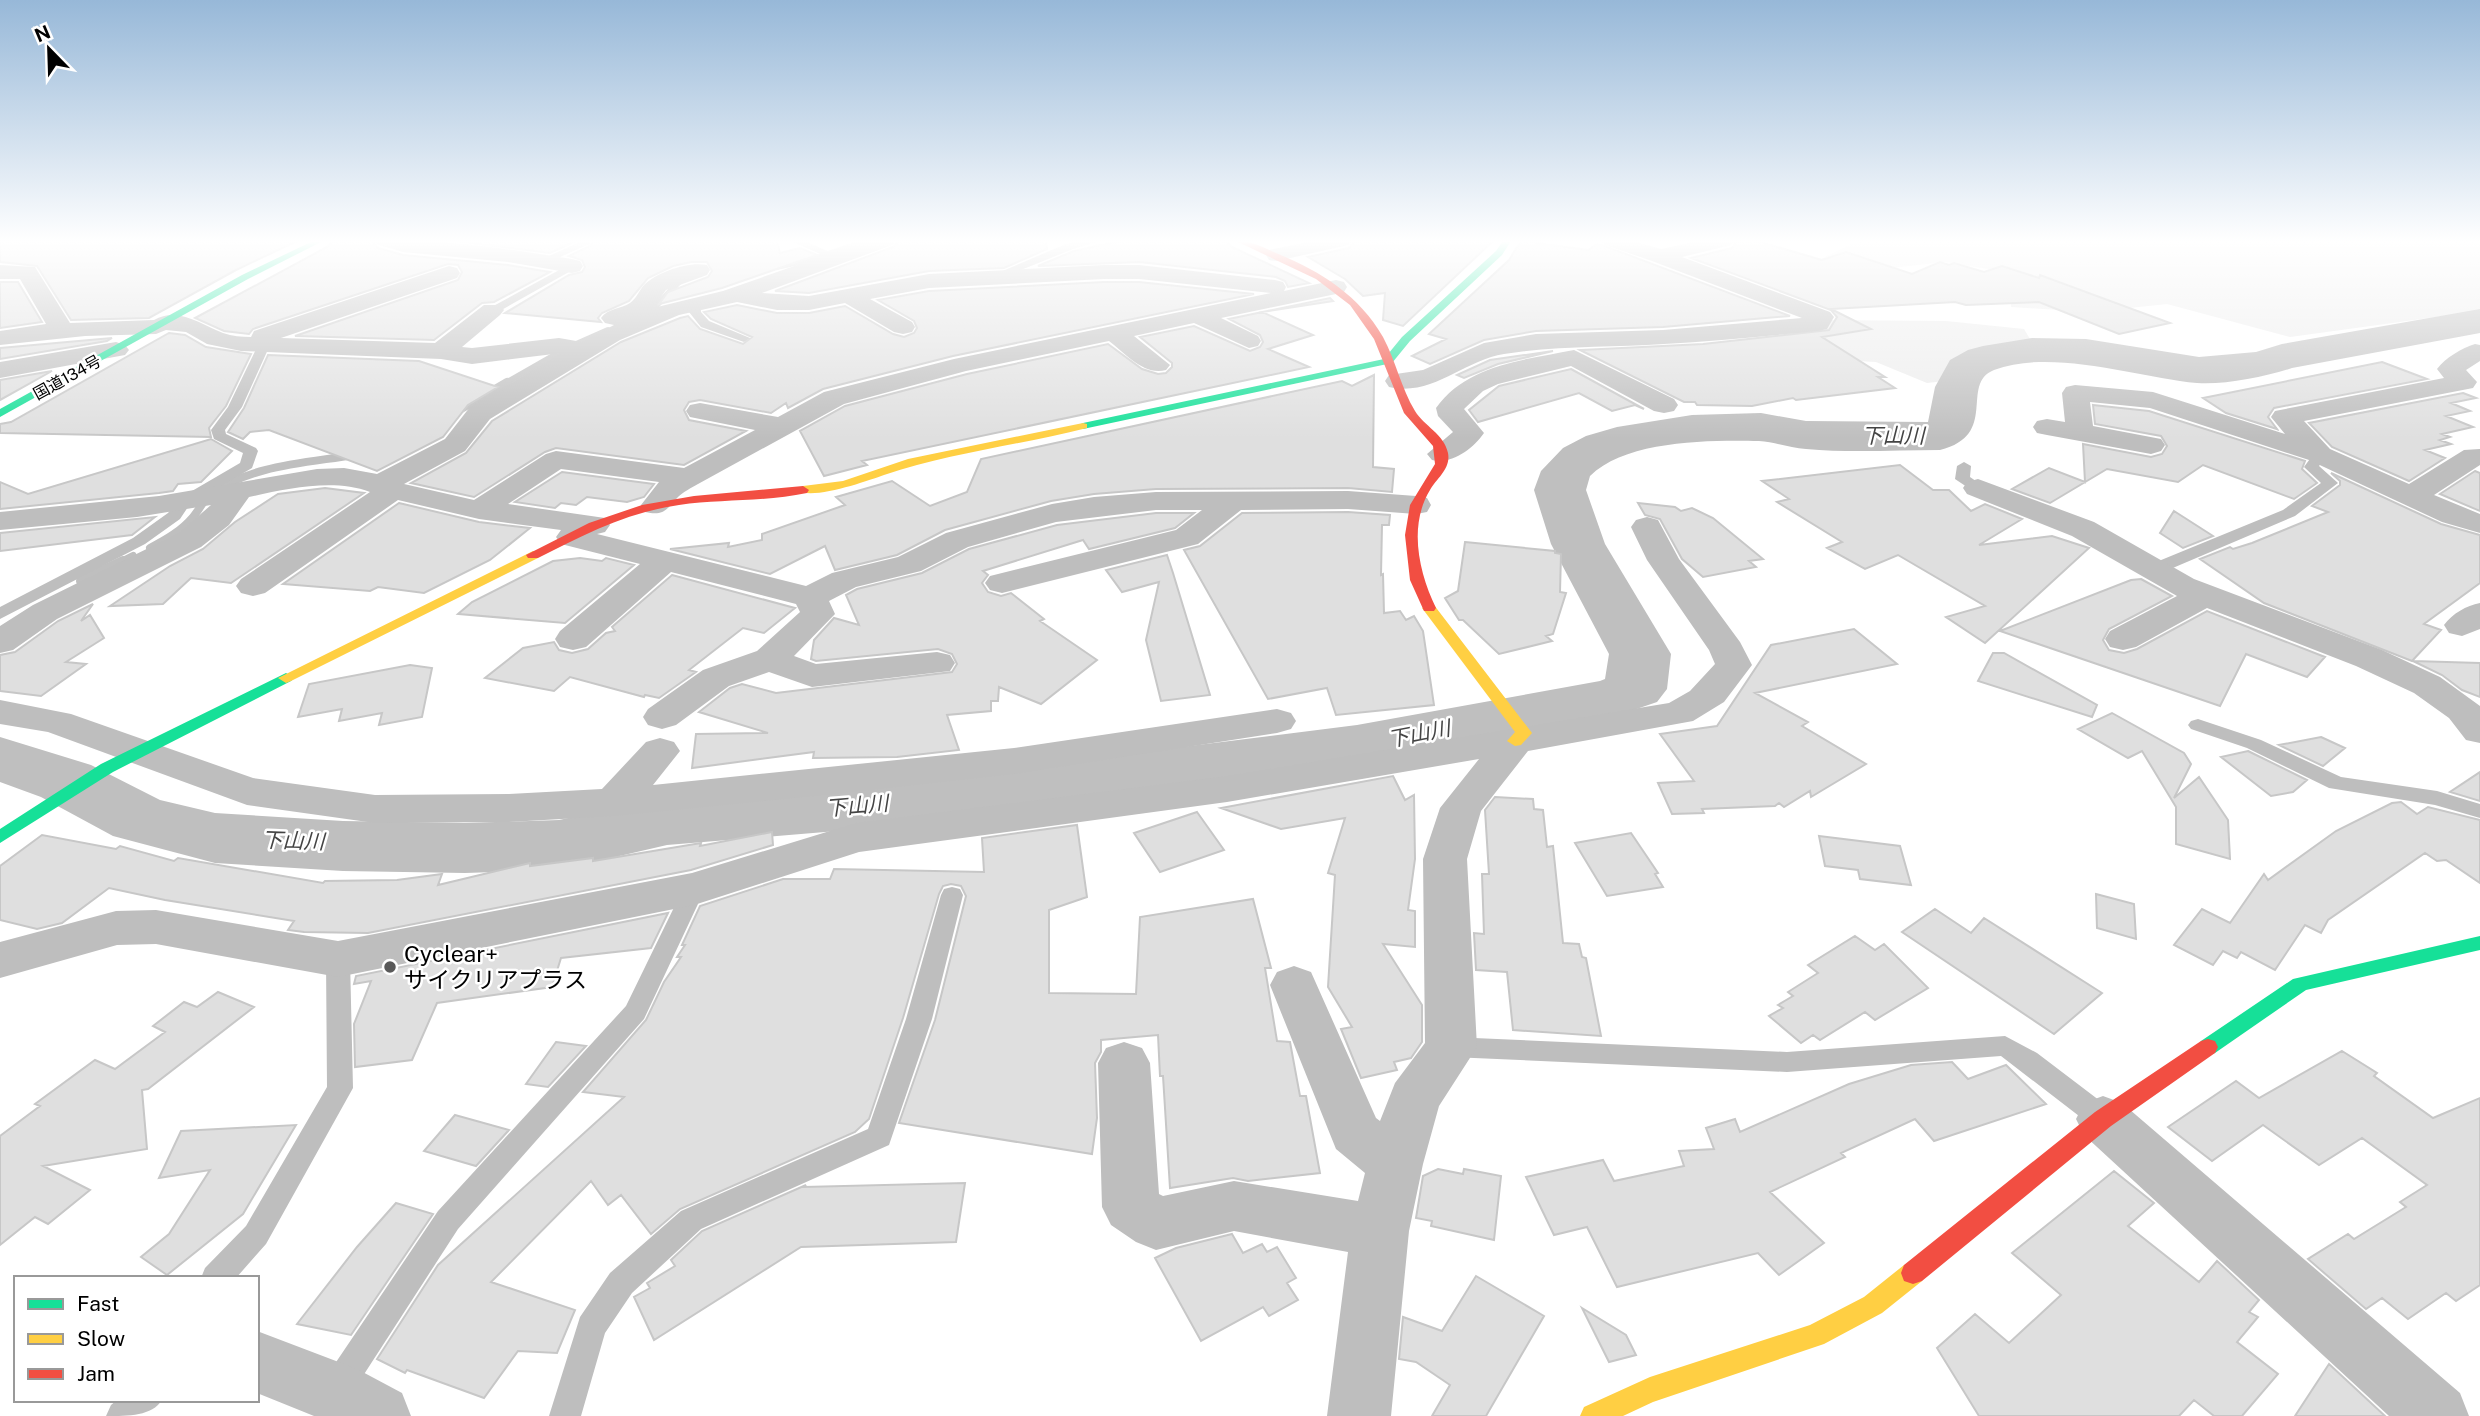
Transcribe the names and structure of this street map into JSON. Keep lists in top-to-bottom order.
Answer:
{
  "streets": {
    "main road": ["国道134号"]
  },
  "water": ["下山川"],
  "places": ["Cyclear+ サイクリアプラス"],
  "legend": ["Fast", "Slow", "Jam"],
  "north": "top left"
}
